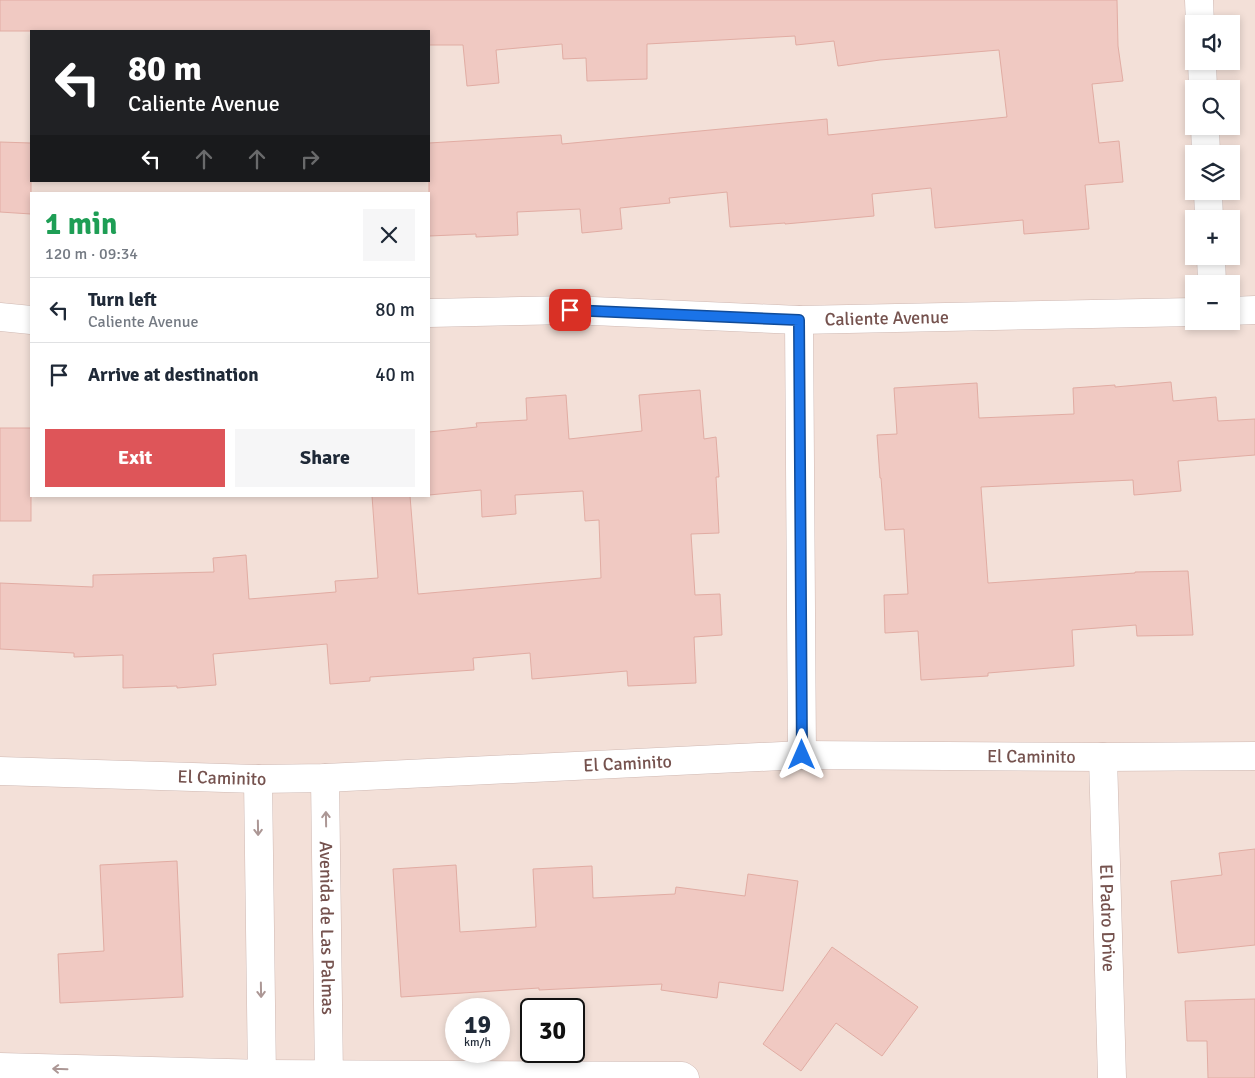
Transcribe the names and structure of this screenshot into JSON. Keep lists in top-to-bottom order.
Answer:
{
  "streets": {
    "street": [
      "Caliente Avenue",
      "El Caminito",
      "El Padro Drive",
      "Avenida de Las Palmas"
    ]
  },
  "crossings": [
    ["El Caminito", "El Padro Drive"],
    ["El Caminito", "Avenida de Las Palmas"]
  ],
  "page": {
    "map_buttons": ["+", "−"],
    "turn": ["80 m", "Caliente Avenue"],
    "heading": ["1 min", "120 m · 09:34"],
    "list": [
      {
        "name": "Turn left",
        "note": "Caliente Avenue",
        "value": "80 m"
      },
      {
        "name": "Arrive at destination",
        "value": "40 m"
      }
    ],
    "buttons": ["Exit", "Share"],
    "speed": "19 km/h",
    "limit": "30"
  }
}
